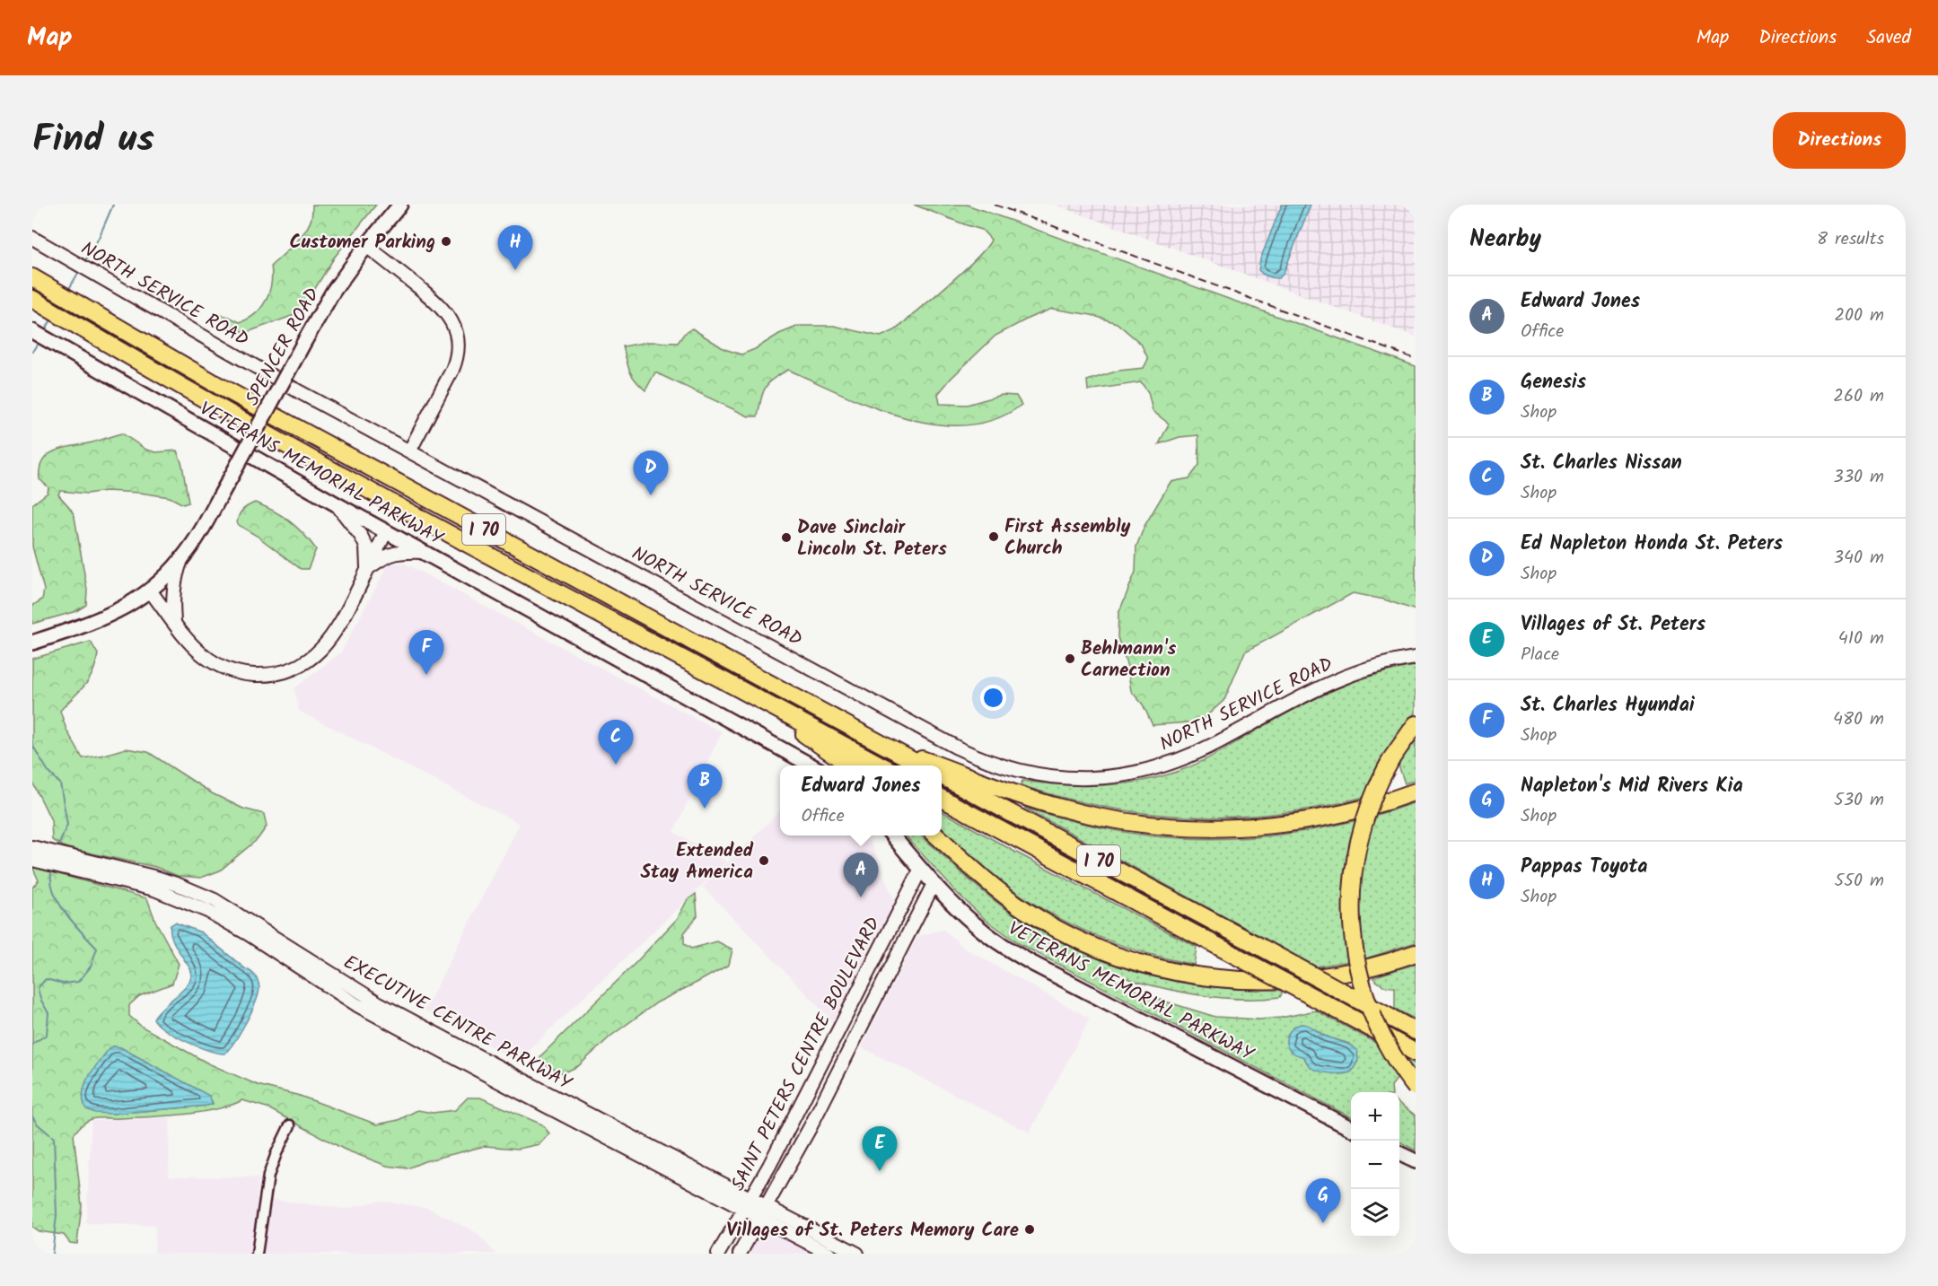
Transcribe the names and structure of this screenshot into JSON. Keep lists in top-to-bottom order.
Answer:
{
  "streets": {
    "highway": ["I 70"],
    "main road": ["SPENCER ROAD", "VETERANS MEMORIAL PARKWAY"],
    "street": ["NORTH SERVICE ROAD", "EXECUTIVE CENTRE PARKWAY", "SAINT PETERS CENTRE BOULEVARD"]
  },
  "crossings": [
    ["VETERANS MEMORIAL PARKWAY", "SAINT PETERS CENTRE BOULEVARD"],
    ["EXECUTIVE CENTRE PARKWAY", "SAINT PETERS CENTRE BOULEVARD"]
  ],
  "places": [
    "Customer Parking",
    "First Assembly Church",
    "Dave Sinclair Lincoln St. Peters",
    "Behlmann's Carnection",
    "Extended Stay America",
    "Villages of St. Peters Memory Care"
  ],
  "page": {
    "header": "Map",
    "nav": ["Map", "Directions", "Saved"],
    "title": "Find us",
    "buttons": "Directions",
    "heading": ["Nearby", "8 results"],
    "pins": [
      "H",
      "D",
      "F",
      "C",
      "B",
      "A",
      "E",
      "G"
    ],
    "list": [
      {
        "mark": "A",
        "name": "Edward Jones",
        "note": "Office",
        "value": "200 m"
      },
      {
        "mark": "B",
        "name": "Genesis",
        "note": "Shop",
        "value": "260 m"
      },
      {
        "mark": "C",
        "name": "St. Charles Nissan",
        "note": "Shop",
        "value": "330 m"
      },
      {
        "mark": "D",
        "name": "Ed Napleton Honda St. Peters",
        "note": "Shop",
        "value": "340 m"
      },
      {
        "mark": "E",
        "name": "Villages of St. Peters",
        "note": "Place",
        "value": "410 m"
      },
      {
        "mark": "F",
        "name": "St. Charles Hyundai",
        "note": "Shop",
        "value": "480 m"
      },
      {
        "mark": "G",
        "name": "Napleton's Mid Rivers Kia",
        "note": "Shop",
        "value": "530 m"
      },
      {
        "mark": "H",
        "name": "Pappas Toyota",
        "note": "Shop",
        "value": "550 m"
      }
    ],
    "popup": ["Edward Jones", "Office"],
    "map_buttons": ["+", "−"]
  }
}
